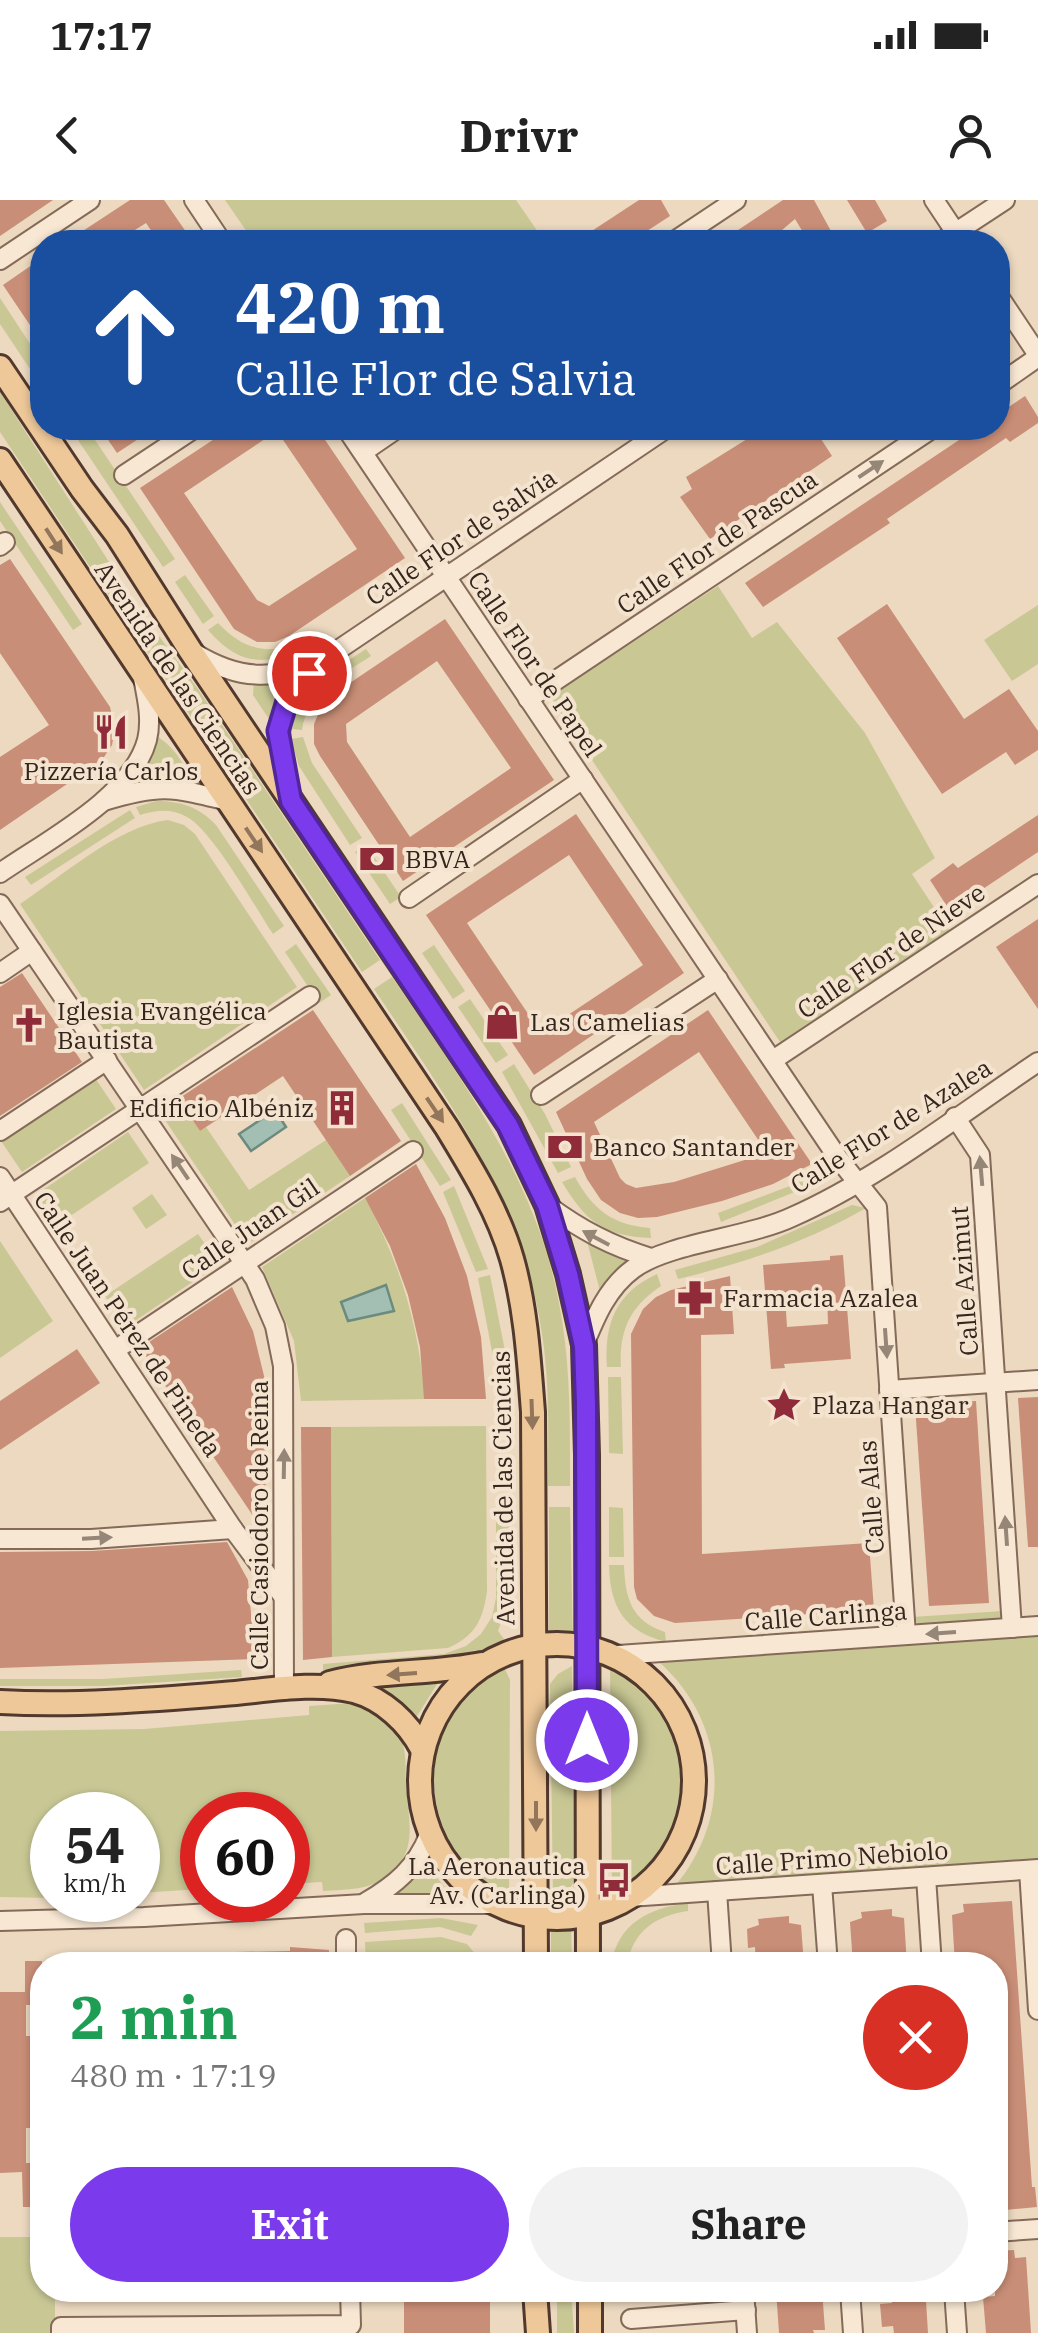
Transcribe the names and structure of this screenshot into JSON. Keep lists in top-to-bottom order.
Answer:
{
  "streets": {
    "main road": ["Avenida de las Ciencias"],
    "street": [
      "Calle Flor de Salvia",
      "Calle Flor de Pascua",
      "Calle Flor de Papel",
      "Calle Flor de Nieve",
      "Calle Flor de Azalea",
      "Calle Juan Gil",
      "Calle Azimut",
      "Calle Juan Pérez de Pineda",
      "Calle Alas",
      "Calle Casiodoro de Reina",
      "Calle Carlinga",
      "Calle Primo Nebiolo"
    ]
  },
  "crossings": [
    ["Calle Flor de Salvia", "Calle Flor de Papel"],
    ["Calle Flor de Salvia", "Avenida de las Ciencias"],
    ["Calle Flor de Pascua", "Calle Flor de Papel"],
    ["Calle Flor de Papel", "Calle Flor de Nieve"],
    ["Calle Flor de Papel", "Calle Flor de Azalea"],
    ["Calle Flor de Papel", "Calle Alas"],
    ["Avenida de las Ciencias", "Calle Carlinga"],
    ["Avenida de las Ciencias", "Calle Primo Nebiolo"],
    ["Calle Flor de Azalea", "Calle Azimut"],
    ["Calle Flor de Azalea", "Calle Alas"],
    ["Calle Juan Gil", "Calle Juan Pérez de Pineda"],
    ["Calle Juan Gil", "Calle Casiodoro de Reina"],
    ["Calle Azimut", "Calle Carlinga"],
    ["Calle Juan Pérez de Pineda", "Calle Casiodoro de Reina"],
    ["Calle Alas", "Calle Carlinga"]
  ],
  "one_way": [
    "Calle Flor de Pascua",
    "Calle Azimut",
    "Calle Alas",
    "Calle Casiodoro de Reina"
  ],
  "places": {
    "restaurant": ["Pizzería Carlos"],
    "bank": ["BBVA", "Banco Santander"],
    "shop": ["Las Camelias"],
    "church": ["Iglesia Evangélica Bautista"],
    "building": ["Edificio Albéniz"],
    "pharmacy": ["Farmacia Azalea"],
    "place": ["Plaza Hangar"],
    "bus stop": ["La Aeronautica Av. (Carlinga)"]
  },
  "page": {
    "status": "17:17",
    "header": "Drivr",
    "turn": ["420 m", "Calle Flor de Salvia"],
    "speed": "54 km/h",
    "limit": "60",
    "heading": ["2 min", "480 m · 17:19"],
    "buttons": ["Exit", "Share"]
  }
}
